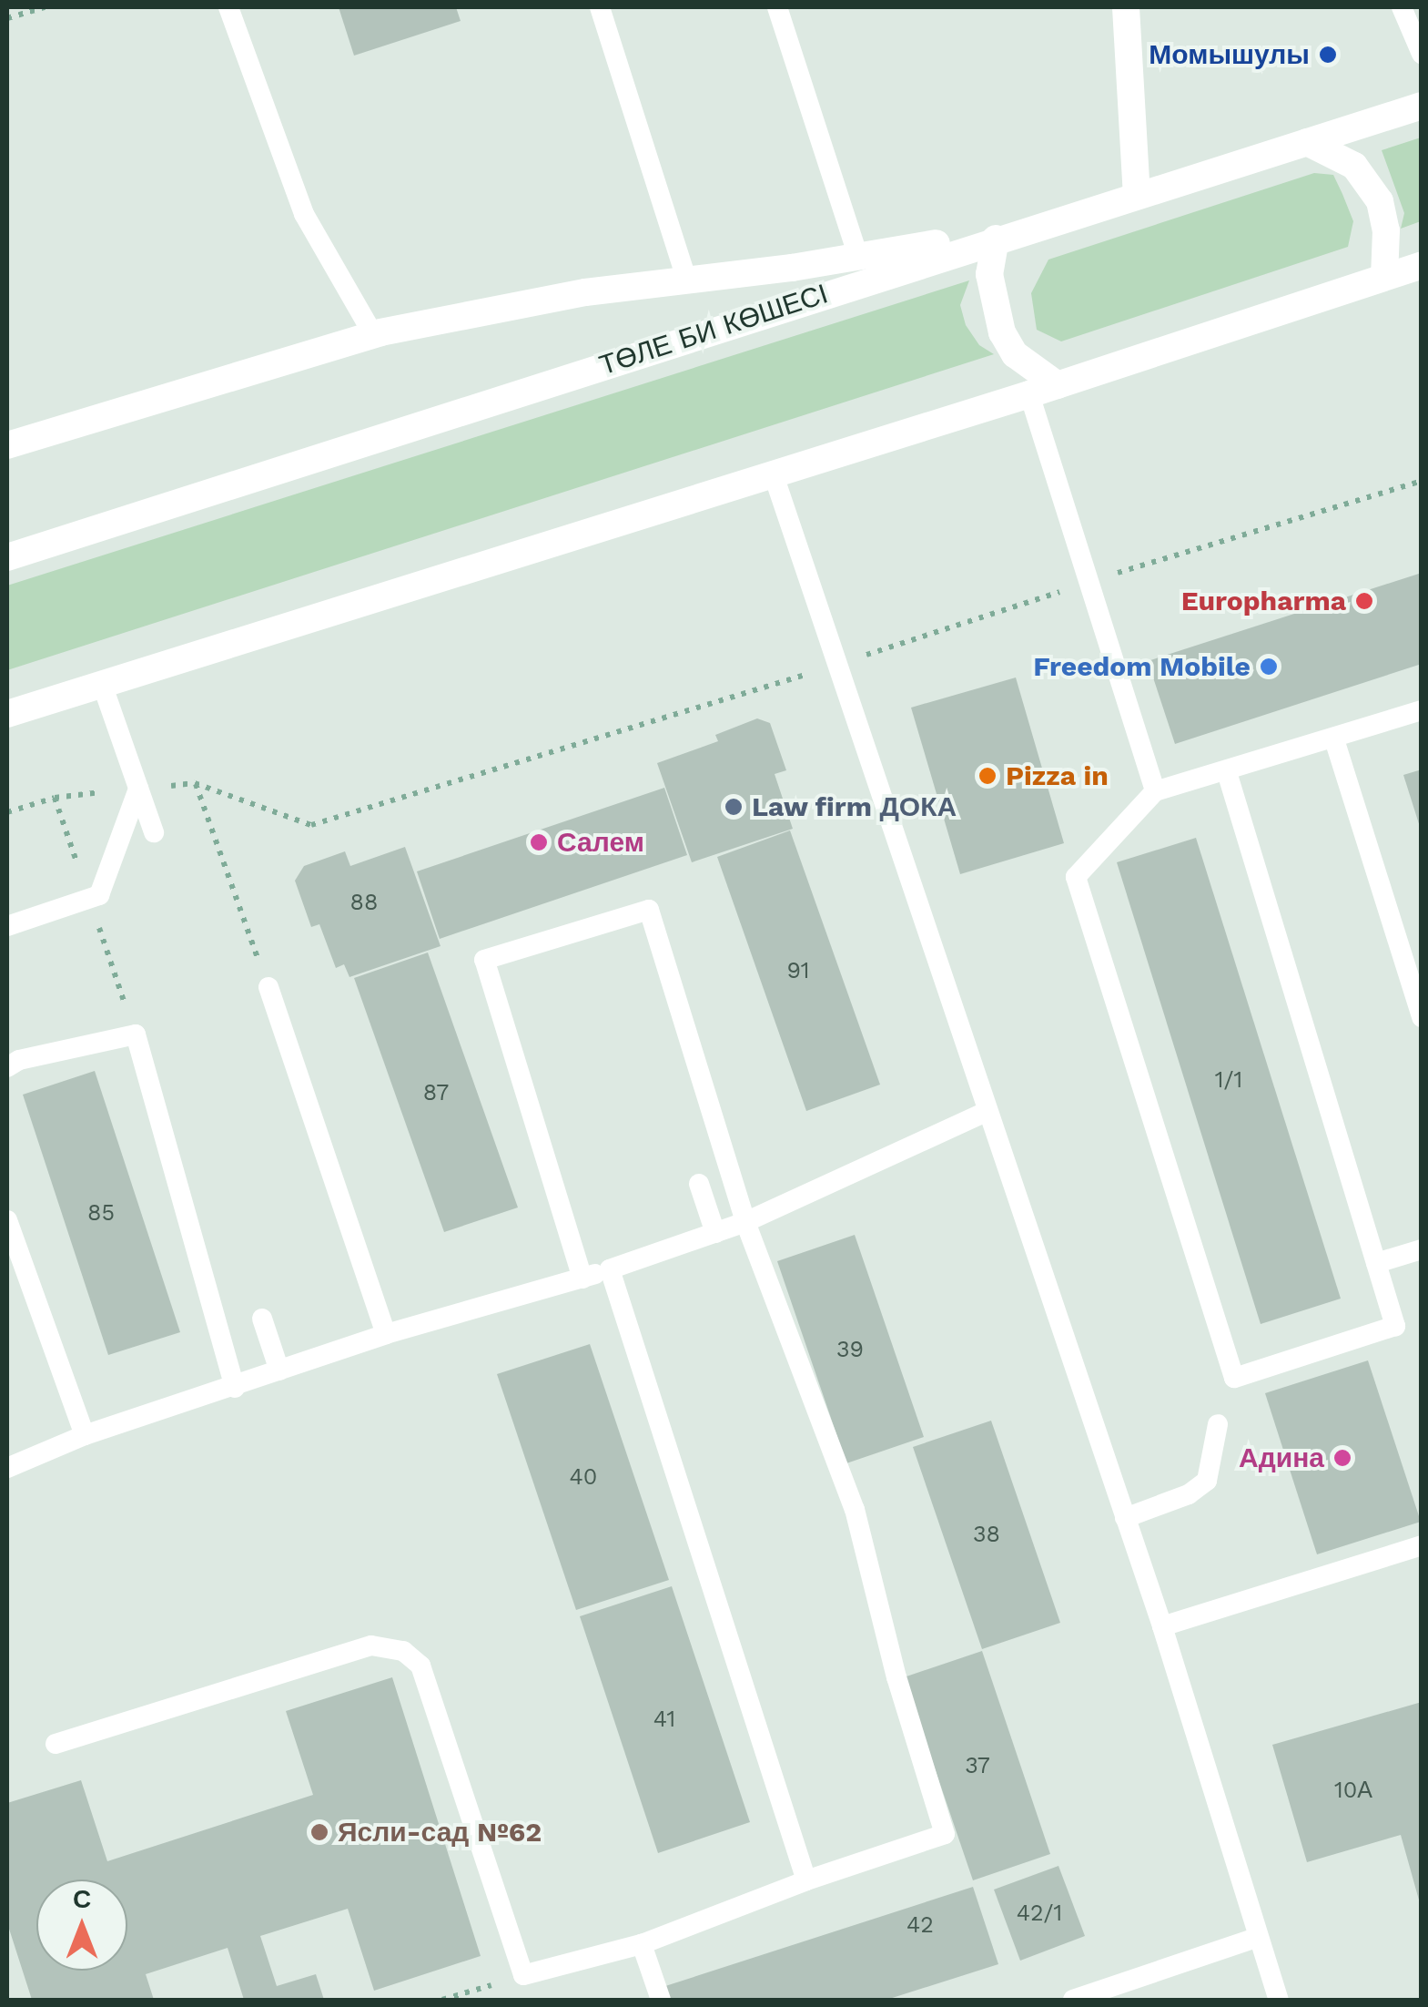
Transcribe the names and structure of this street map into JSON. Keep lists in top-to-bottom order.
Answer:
{
  "streets": {
    "main road": ["ТӨЛЕ БИ КӨШЕСІ"]
  },
  "places": [
    "Момышулы",
    "Europharma",
    "Freedom Mobile",
    "Pizza in",
    "Law firm ДОКА",
    "Салем",
    "Адина",
    "Ясли-сад №62"
  ],
  "house_numbers": [
    "88",
    "91",
    "1/1",
    "87",
    "85",
    "39",
    "40",
    "38",
    "41",
    "37",
    "10А",
    "42/1",
    "42"
  ],
  "north": "top"
}
